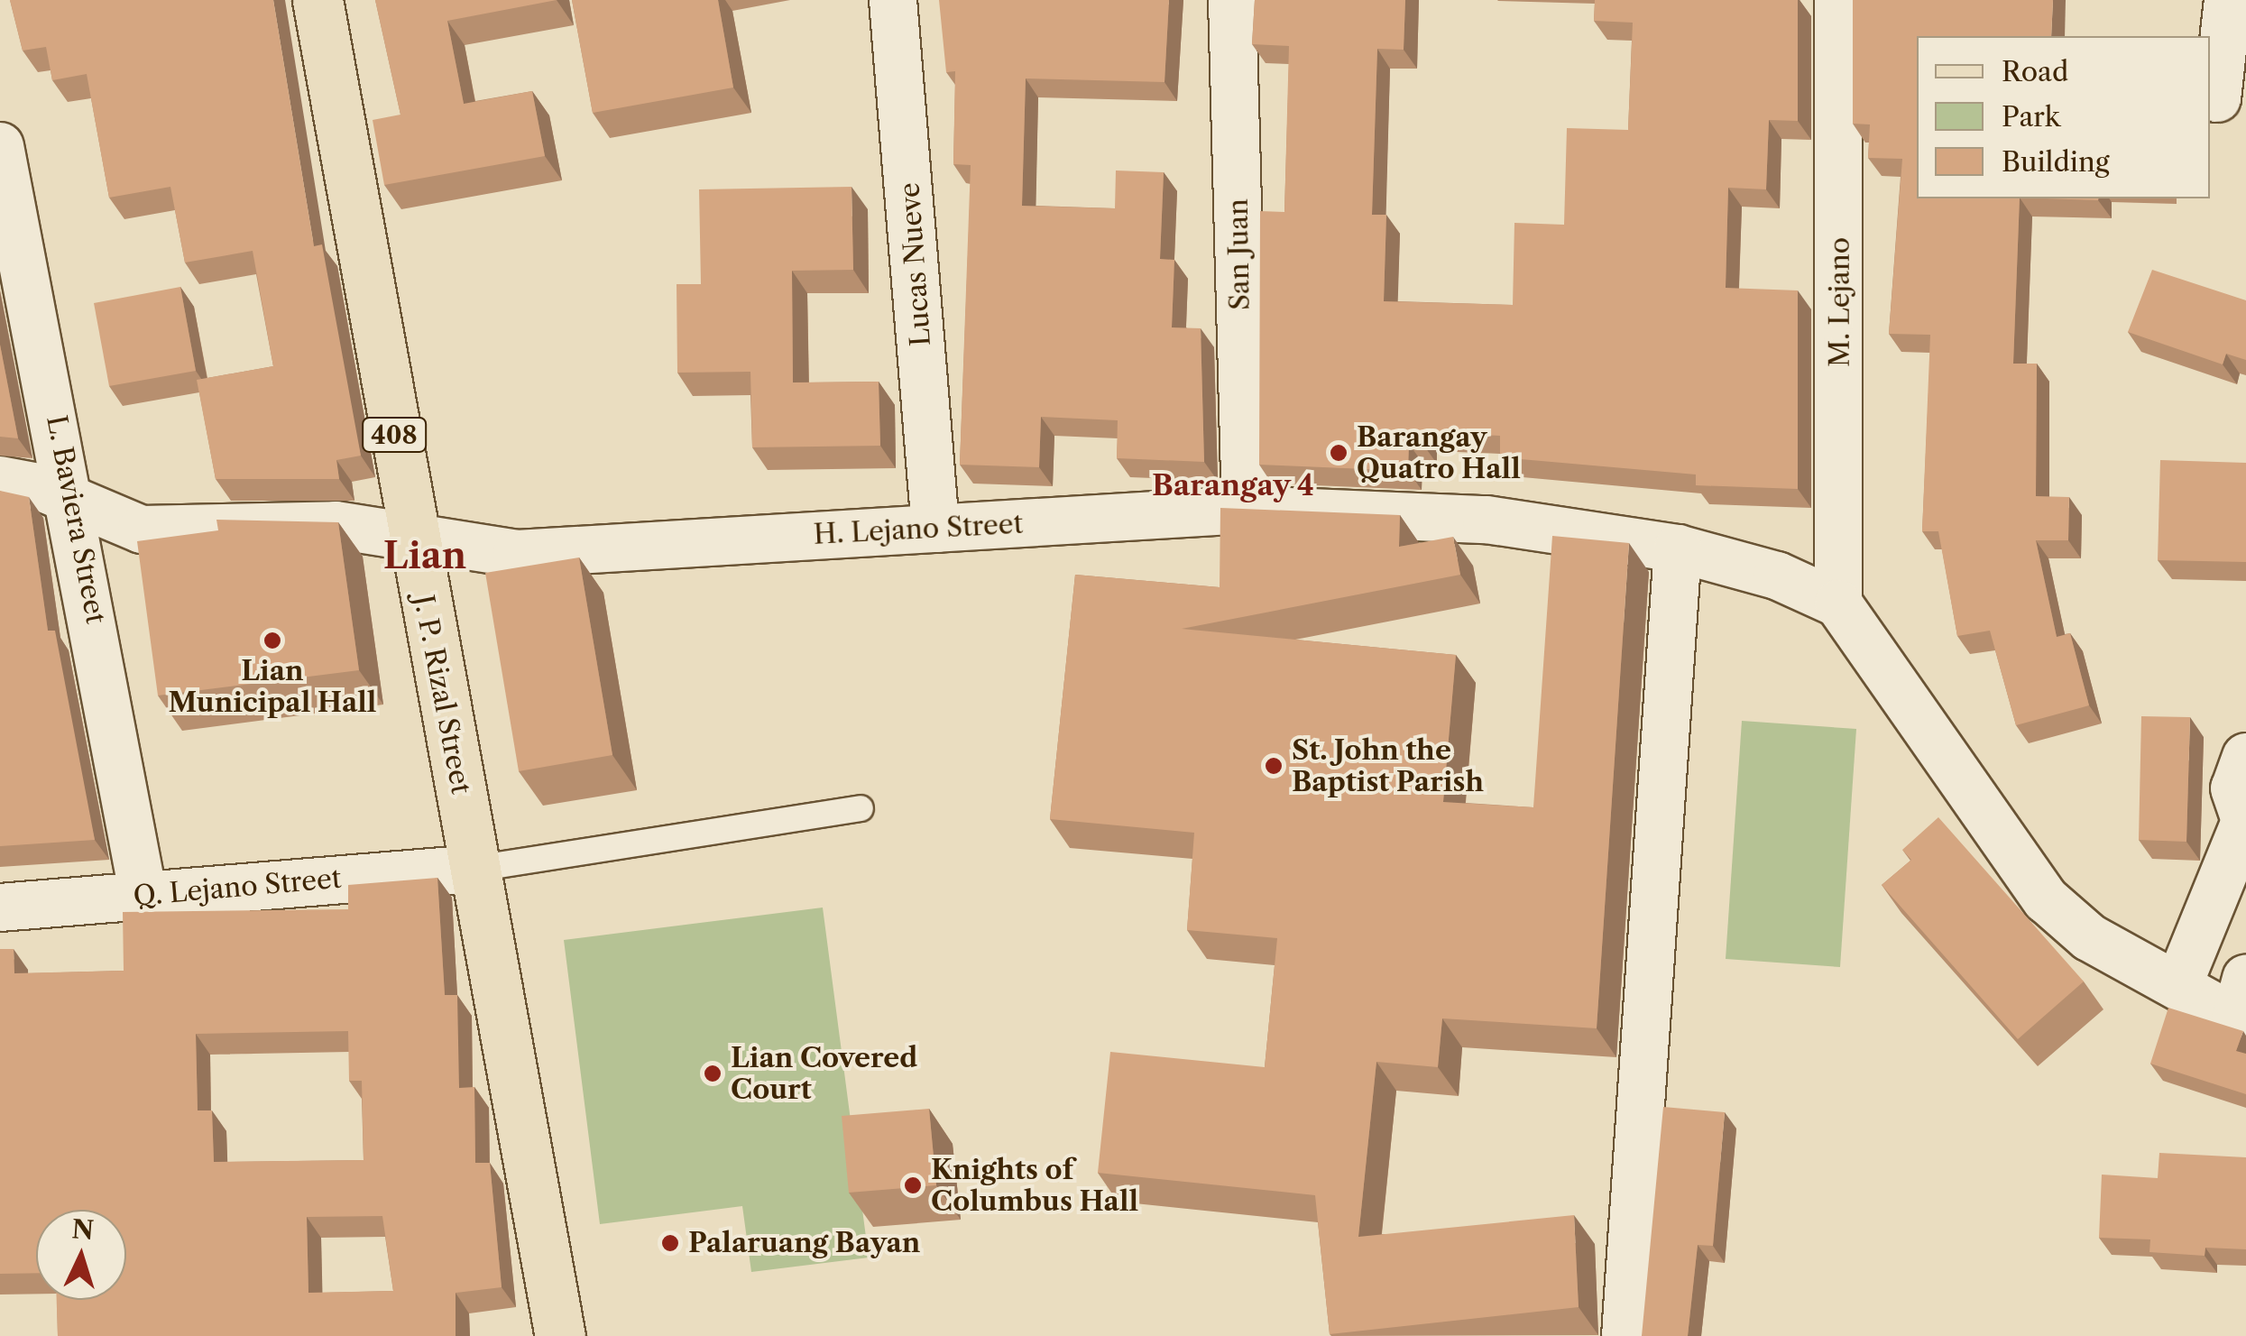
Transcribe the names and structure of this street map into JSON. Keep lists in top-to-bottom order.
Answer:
{
  "streets": {
    "main road": ["408", "J. P. Rizal Street"],
    "street": [
      "San Juan",
      "Lucas Nueve",
      "M. Lejano",
      "L. Baviera Street",
      "H. Lejano Street",
      "Q. Lejano Street"
    ]
  },
  "crossings": [
    ["San Juan", "H. Lejano Street"],
    ["Lucas Nueve", "H. Lejano Street"],
    ["M. Lejano", "H. Lejano Street"],
    ["L. Baviera Street", "H. Lejano Street"],
    ["L. Baviera Street", "Q. Lejano Street"],
    ["H. Lejano Street", "J. P. Rizal Street"],
    ["J. P. Rizal Street", "Q. Lejano Street"]
  ],
  "districts": ["Barangay 4", "Lian"],
  "places": [
    "Barangay Quatro Hall",
    "Lian Municipal Hall",
    "St. John the Baptist Parish",
    "Lian Covered Court",
    "Knights of Columbus Hall",
    "Palaruang Bayan"
  ],
  "legend": ["Road", "Park", "Building"],
  "north": "top"
}
